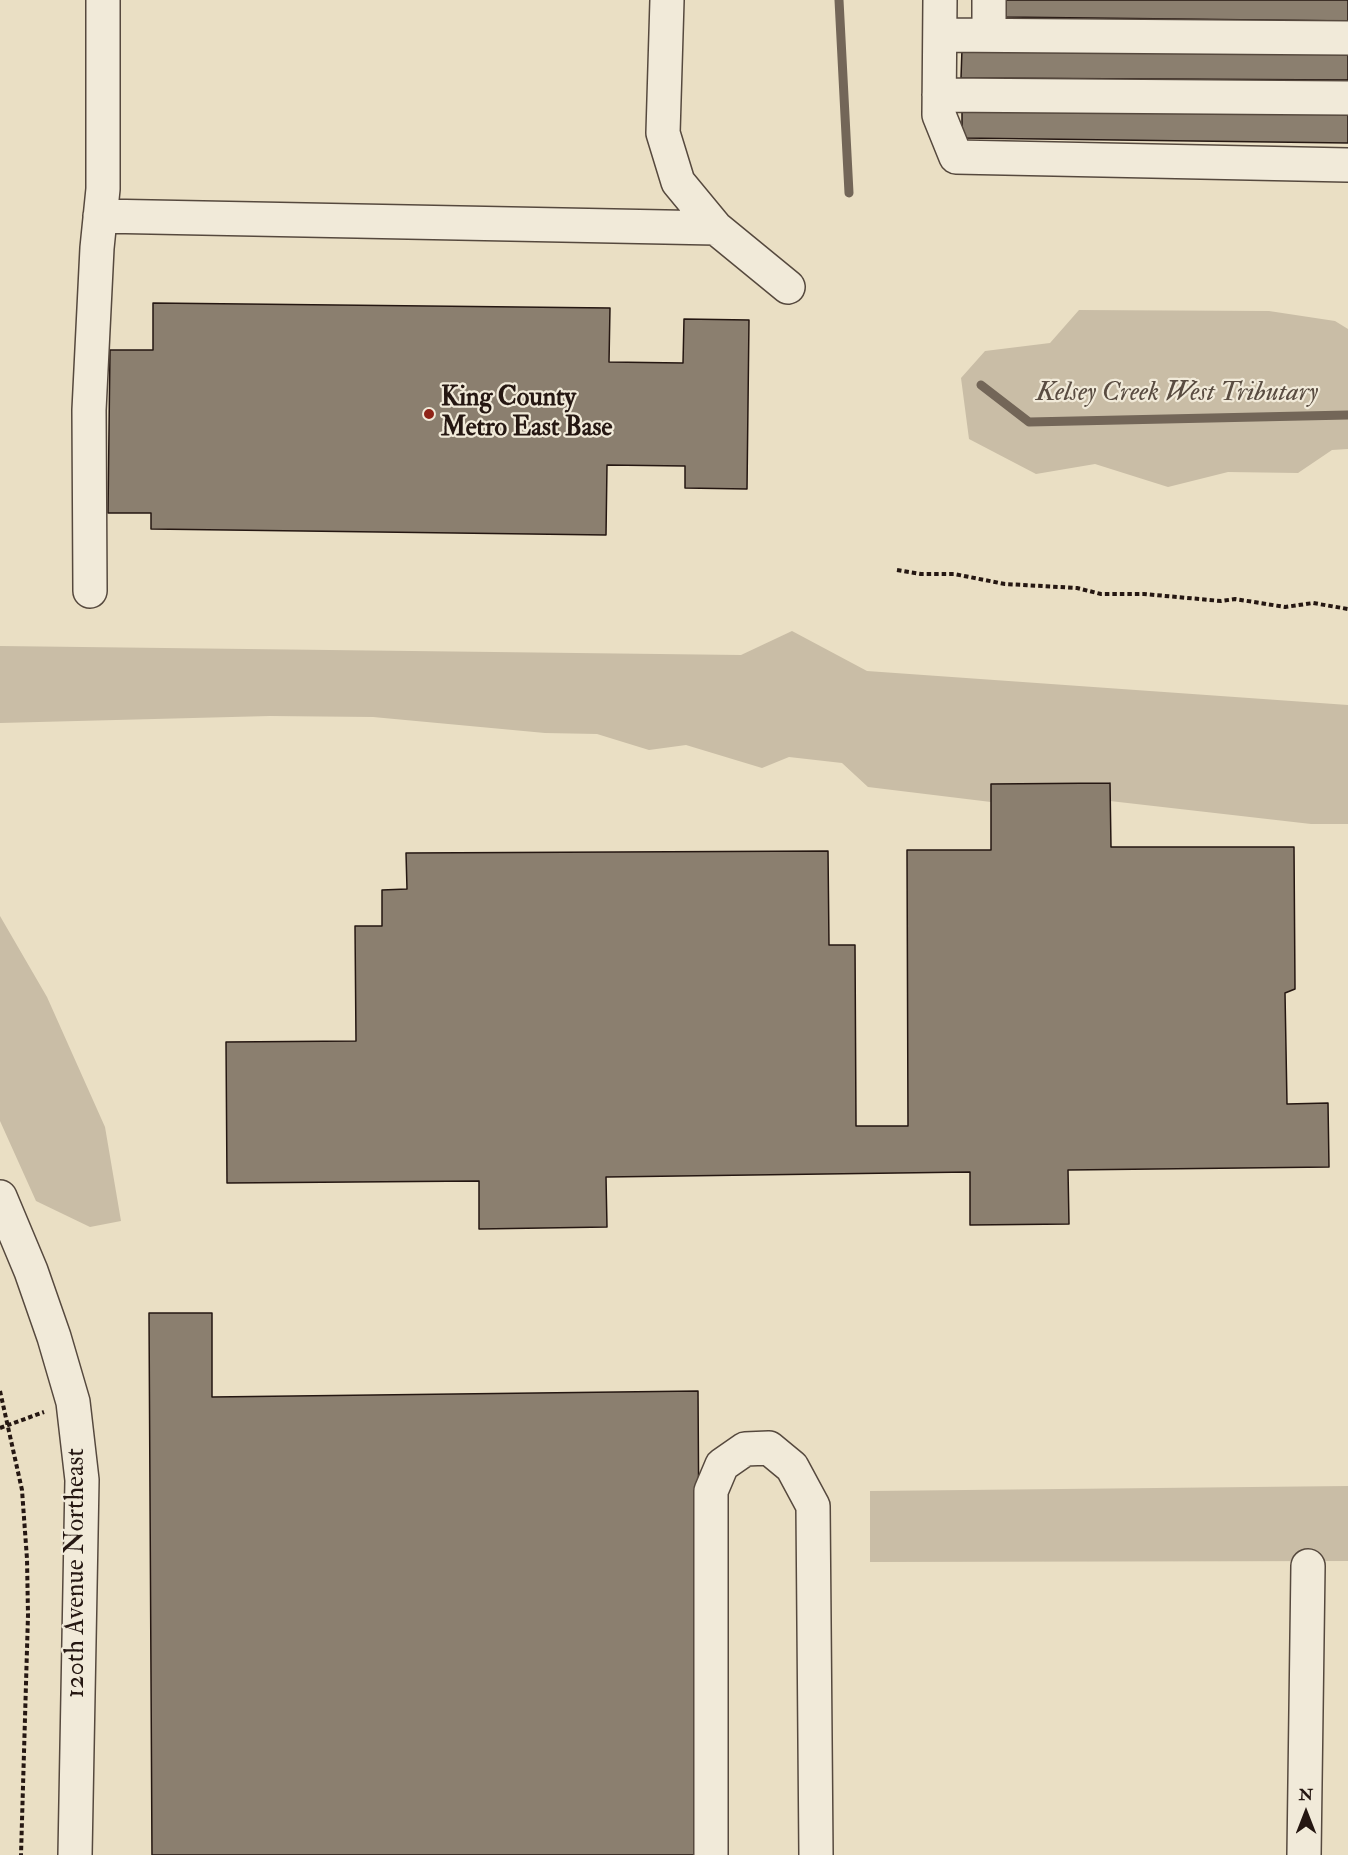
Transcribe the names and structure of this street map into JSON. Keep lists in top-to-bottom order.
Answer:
{
  "streets": {
    "street": ["120th Avenue Northeast"]
  },
  "water": ["Kelsey Creek West Tributary"],
  "places": ["King County Metro East Base"],
  "north": "top"
}
